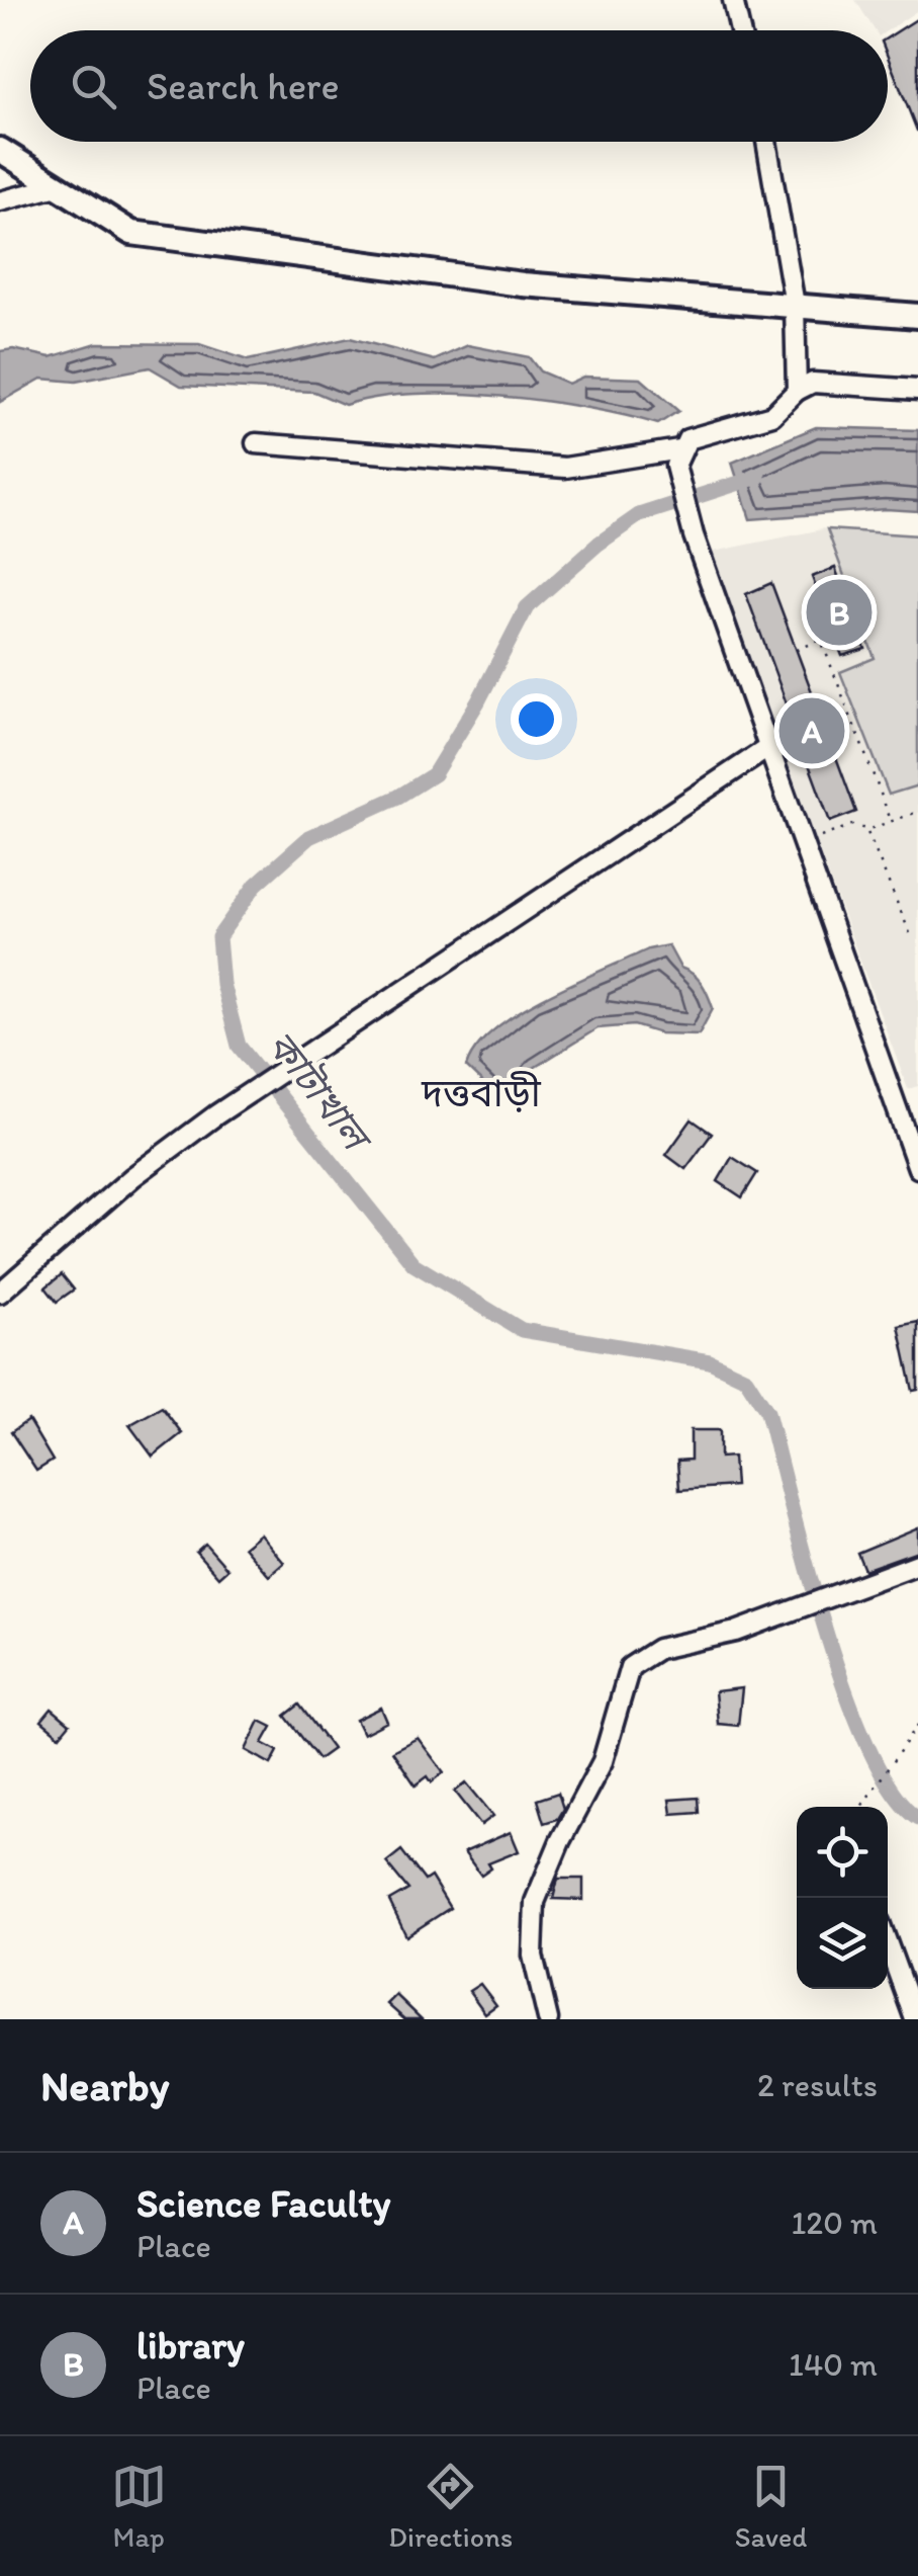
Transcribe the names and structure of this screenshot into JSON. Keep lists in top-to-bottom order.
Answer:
{
  "districts": ["দত্তবাড়ী"],
  "water": ["কাটাখাল"],
  "page": {
    "search": "Search here",
    "pins": ["B", "A"],
    "heading": ["Nearby", "2 results"],
    "list": [
      {
        "mark": "A",
        "name": "Science Faculty",
        "note": "Place",
        "value": "120 m"
      },
      {
        "mark": "B",
        "name": "library",
        "note": "Place",
        "value": "140 m"
      }
    ],
    "nav": ["Map", "Directions", "Saved"]
  }
}
